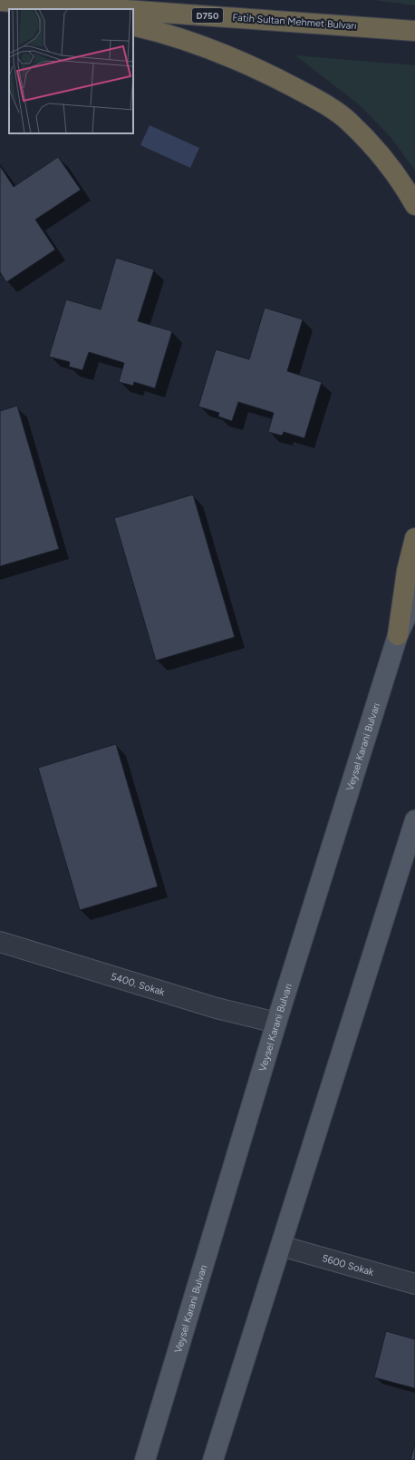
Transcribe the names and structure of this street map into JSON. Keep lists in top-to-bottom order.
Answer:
{
  "streets": {
    "highway": ["D750", "Fatih Sultan Mehmet Bulvarı"],
    "main road": ["Veysel Karani Bulvarı"],
    "street": ["5400. Sokak", "5600 Sokak"]
  },
  "crossings": [
    ["Veysel Karani Bulvarı", "5400. Sokak"]
  ]
}
